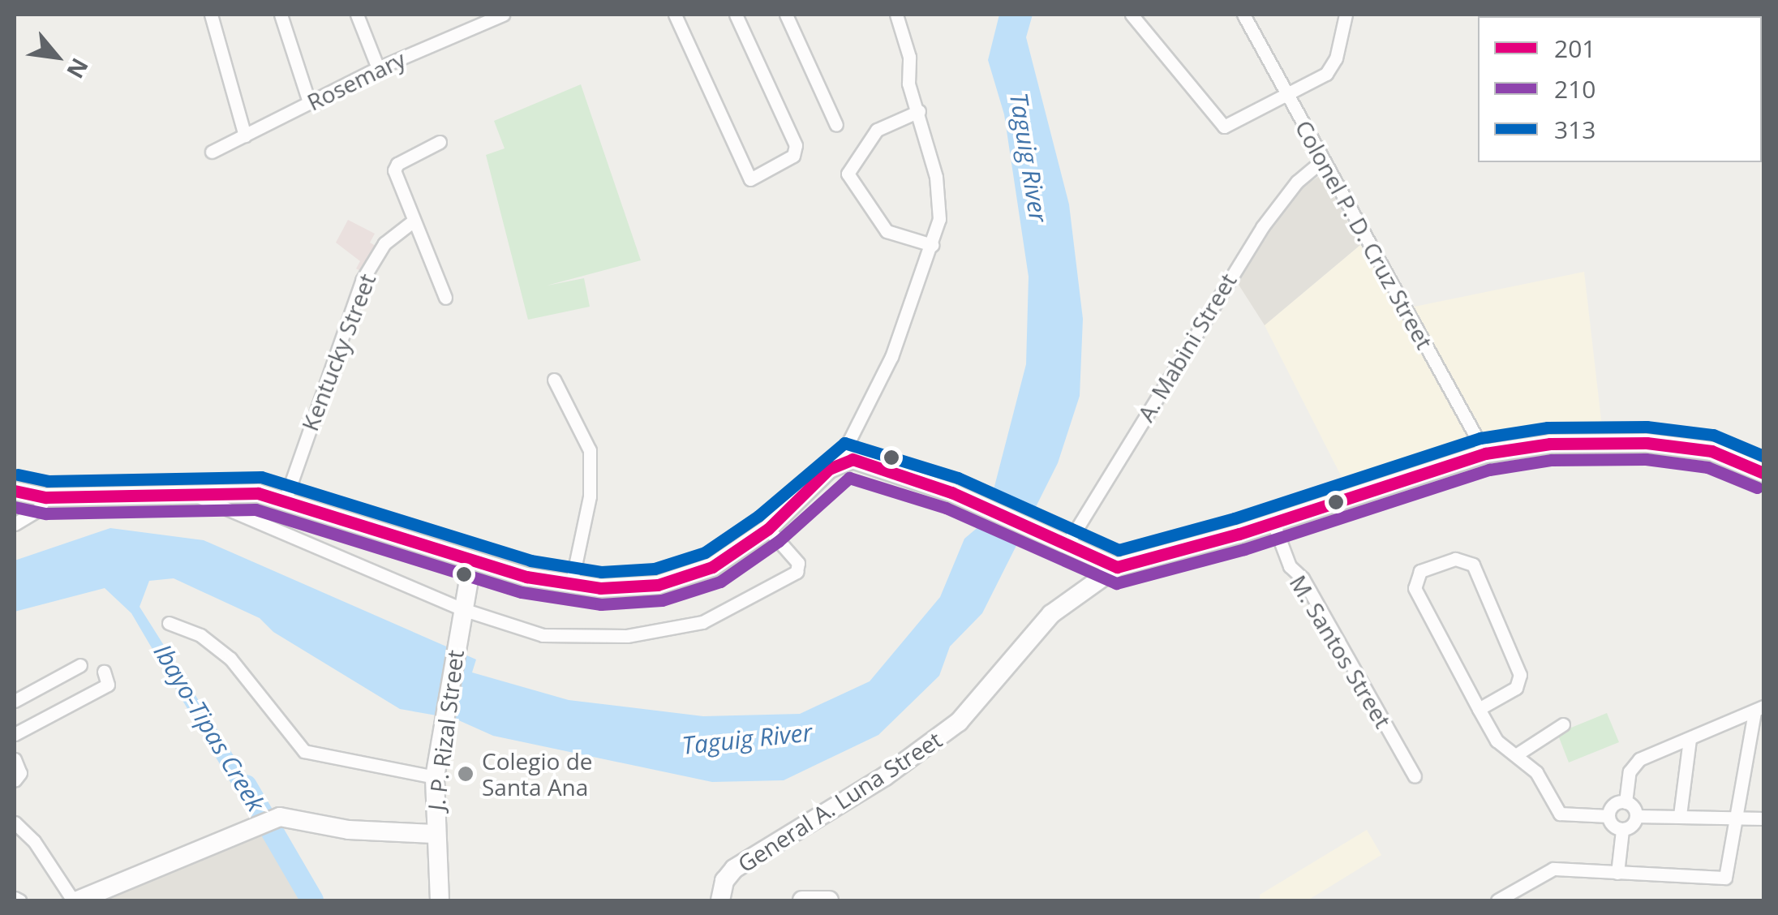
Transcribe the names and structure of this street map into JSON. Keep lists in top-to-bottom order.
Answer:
{
  "streets": {
    "main road": ["J. P. Rizal Street", "General A. Luna Street"],
    "street": [
      "Rosemary",
      "Colonel P. D. Cruz Street",
      "A. Mabini Street",
      "Kentucky Street",
      "M. Santos Street"
    ]
  },
  "crossings": [
    ["Colonel P. D. Cruz Street", "A. Mabini Street"],
    ["Colonel P. D. Cruz Street", "General A. Luna Street"],
    ["M. Santos Street", "General A. Luna Street"]
  ],
  "water": ["Taguig River", "Ibayo-Tipas Creek"],
  "places": ["Colegio de Santa Ana"],
  "lines": ["transit line 313", "transit line 201", "transit line 210"],
  "legend": ["201", "210", "313"],
  "north": "bottom right"
}
